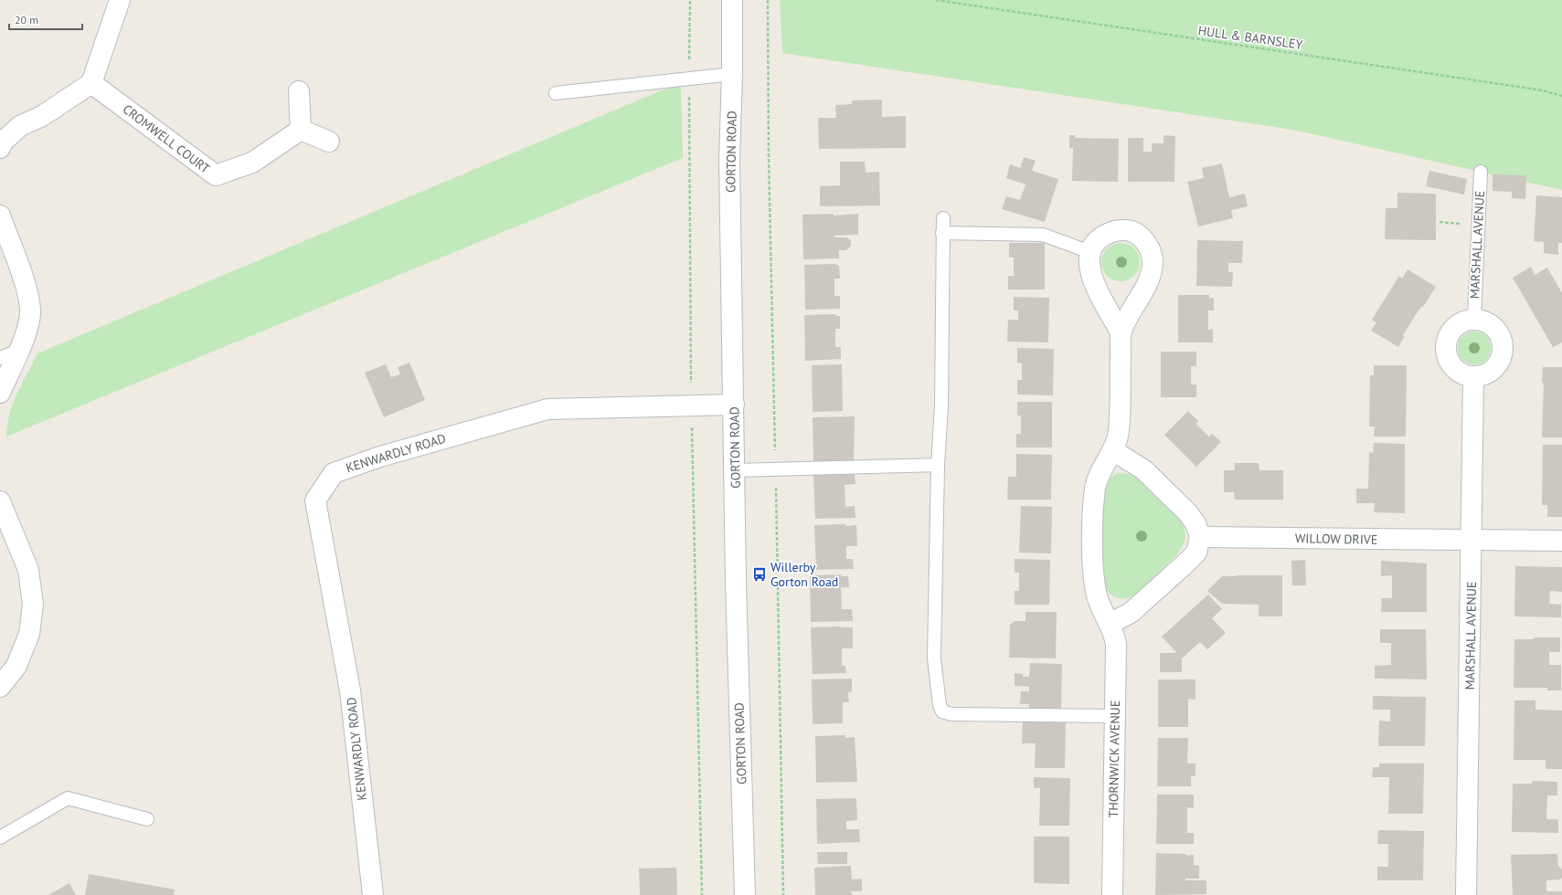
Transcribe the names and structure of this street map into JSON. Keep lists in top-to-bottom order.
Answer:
{
  "streets": {
    "street": [
      "CROMWELL COURT",
      "GORTON ROAD",
      "MARSHALL AVENUE",
      "KENWARDLY ROAD",
      "WILLOW DRIVE",
      "THORNWICK AVENUE"
    ],
    "path": ["HULL & BARNSLEY"]
  },
  "crossings": [
    ["GORTON ROAD", "KENWARDLY ROAD"],
    ["MARSHALL AVENUE", "WILLOW DRIVE"]
  ],
  "places": {
    "bus stop": ["Willerby Gorton Road"]
  },
  "scale_bar": "20 m"
}
